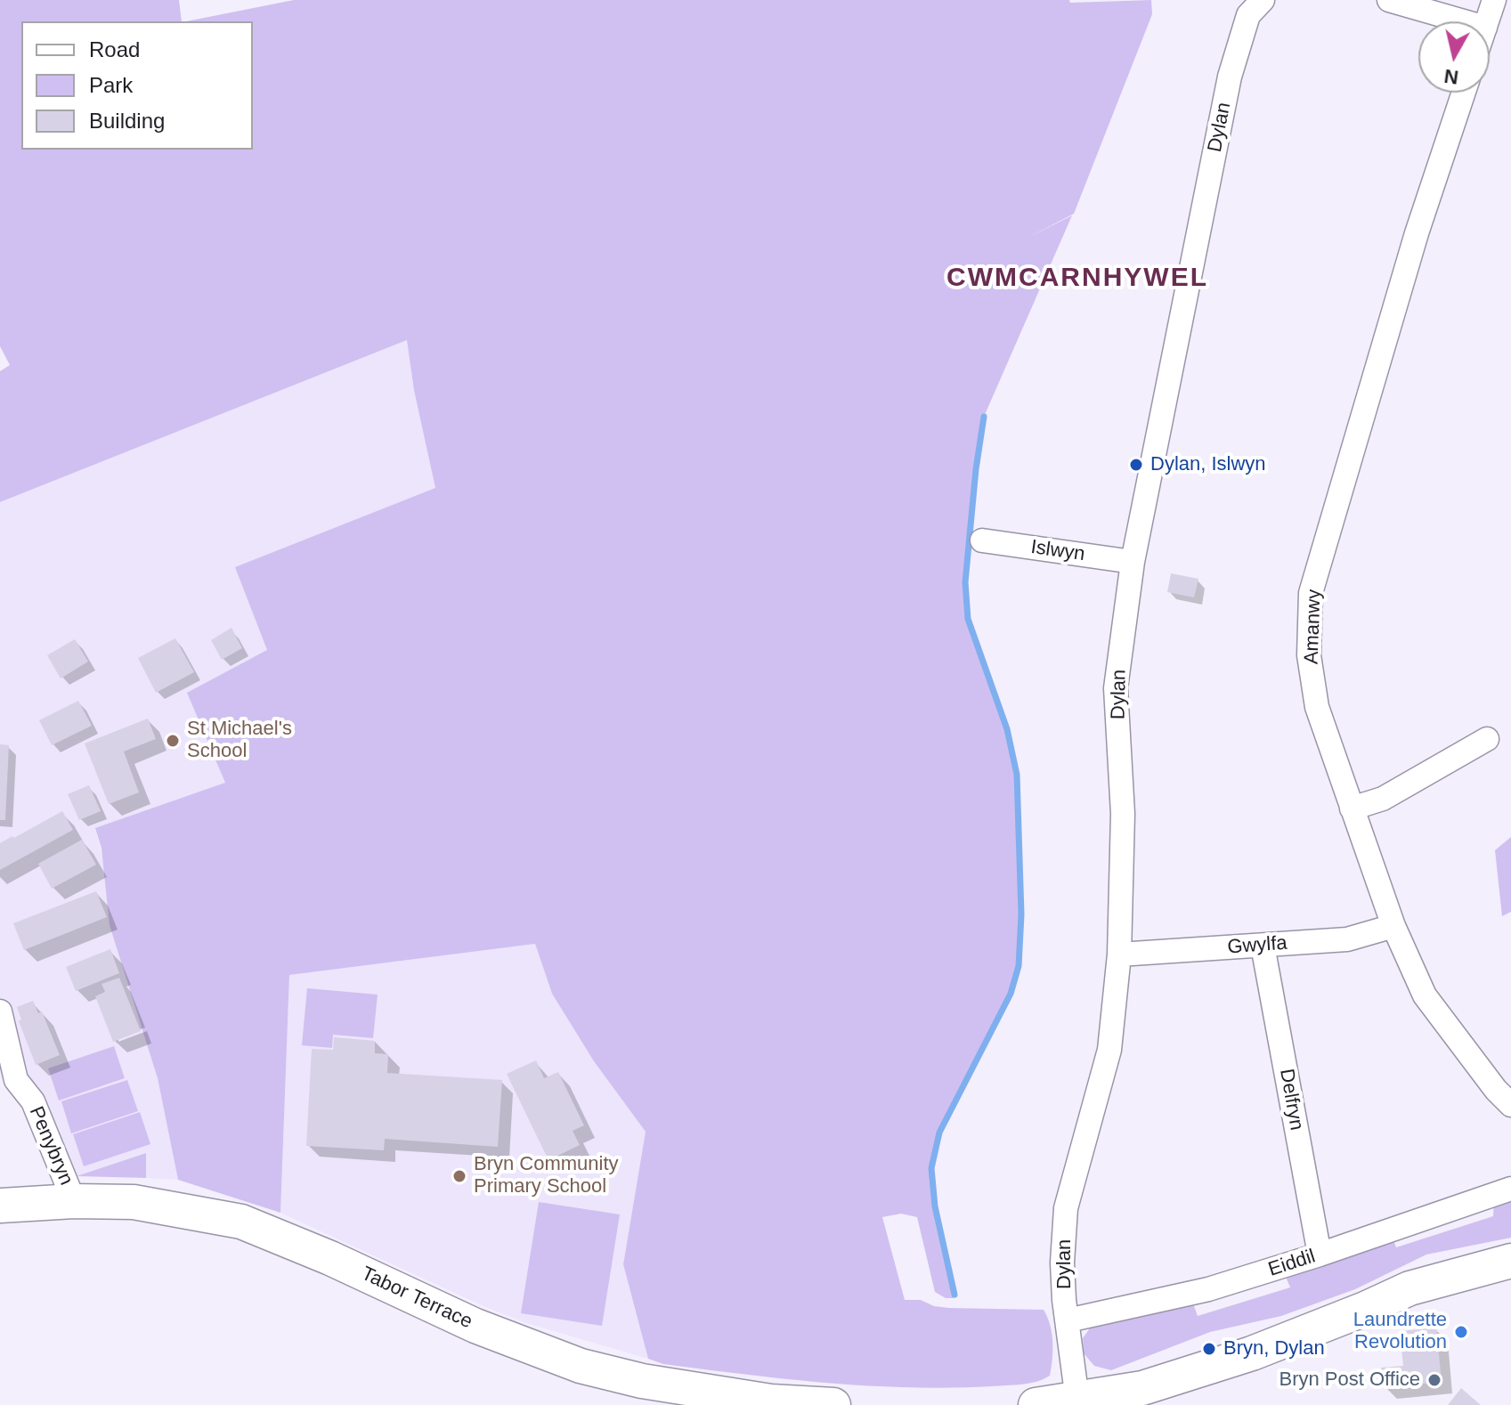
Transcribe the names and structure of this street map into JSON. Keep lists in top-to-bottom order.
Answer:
{
  "streets": {
    "main road": ["Tabor Terrace"],
    "street": [
      "Dylan",
      "Islwyn",
      "Amanwy",
      "Gwylfa",
      "Delfryn",
      "Penybryn",
      "Eiddil"
    ]
  },
  "crossings": [
    ["Dylan", "Islwyn"],
    ["Dylan", "Gwylfa"],
    ["Dylan", "Eiddil"],
    ["Amanwy", "Gwylfa"],
    ["Gwylfa", "Delfryn"],
    ["Delfryn", "Eiddil"],
    ["Penybryn", "Tabor Terrace"]
  ],
  "districts": ["CWMCARNHYWEL"],
  "places": [
    "Dylan, Islwyn",
    "St Michael's School",
    "Bryn Community Primary School",
    "Laundrette Revolution",
    "Bryn, Dylan",
    "Bryn Post Office"
  ],
  "legend": ["Road", "Park", "Building"],
  "north": "bottom"
}
